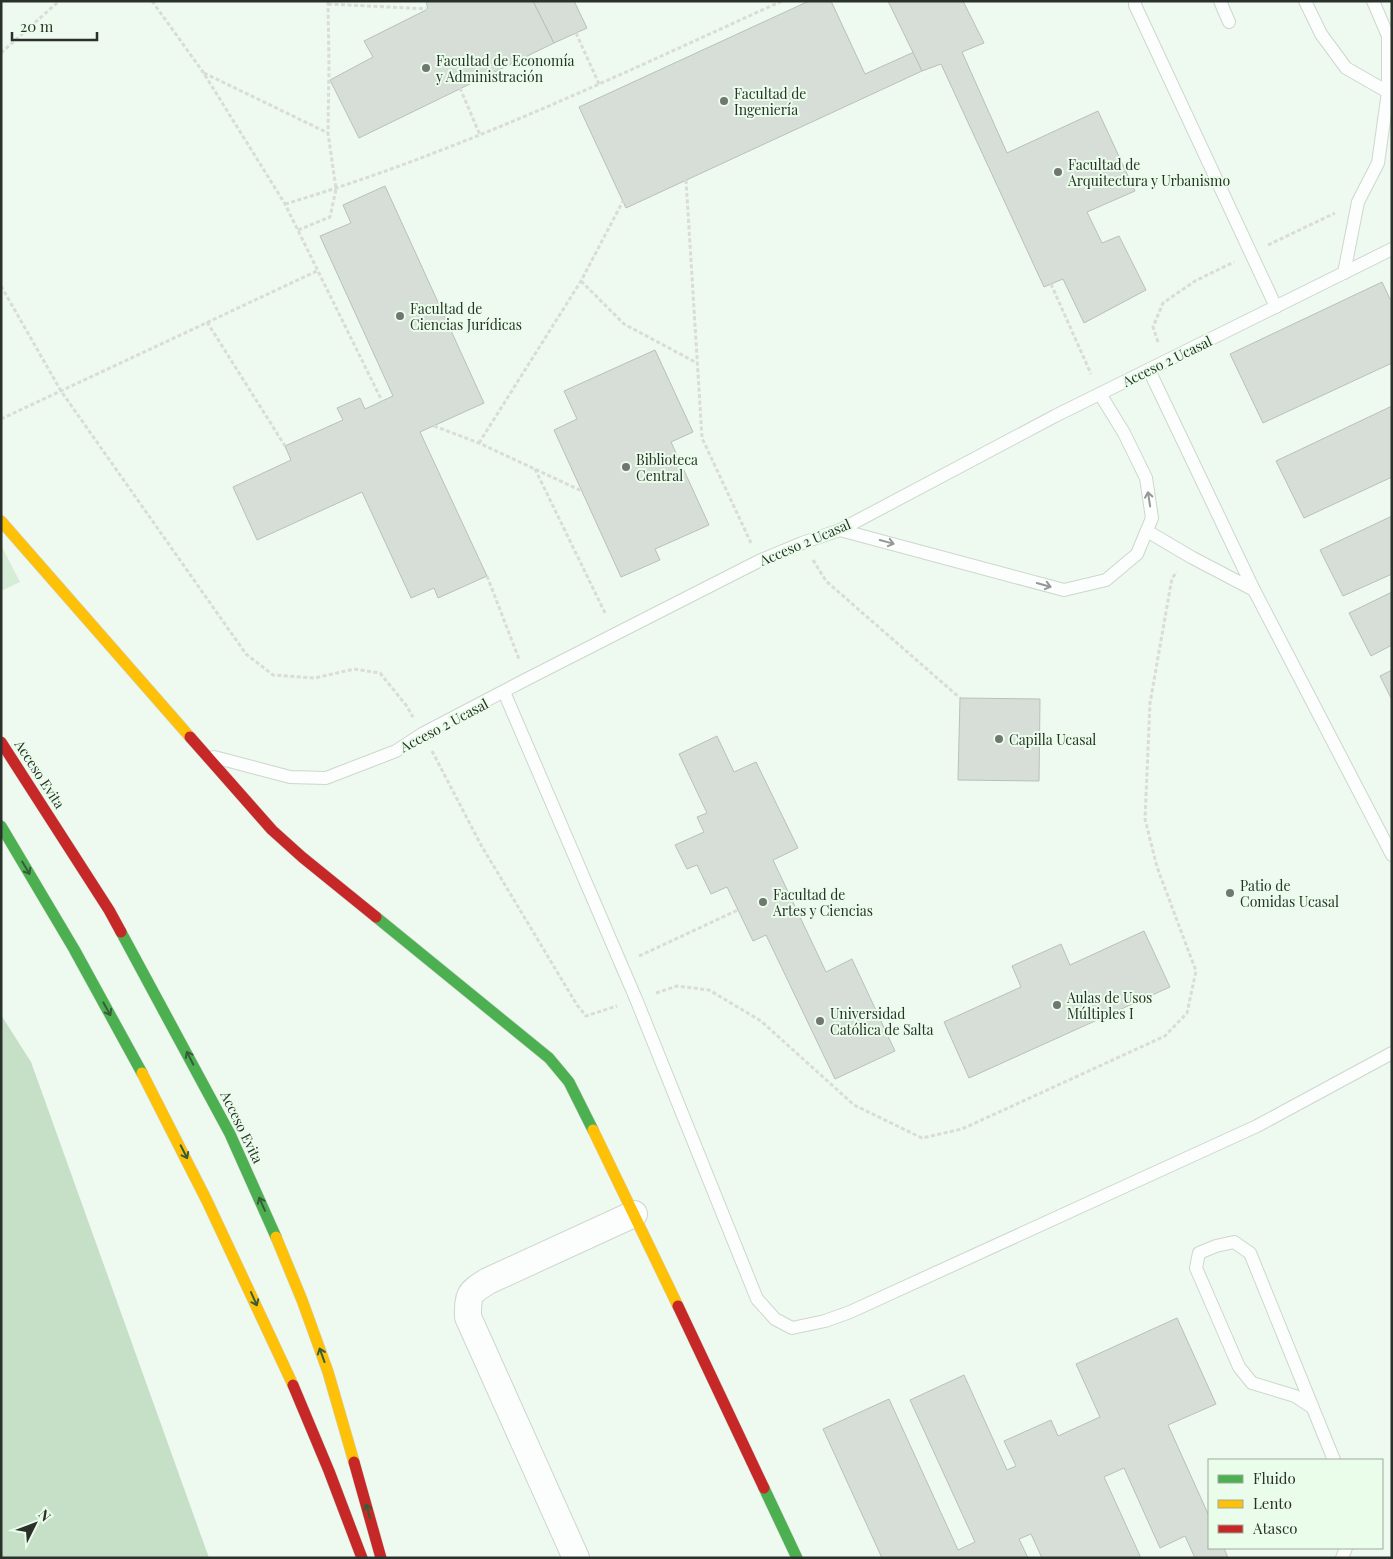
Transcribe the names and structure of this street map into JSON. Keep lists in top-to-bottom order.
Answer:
{
  "streets": {
    "main road": ["Acceso Evita"],
    "lane": ["Acceso 2 Ucasal"]
  },
  "places": [
    "Facultad de Economía y Administración",
    "Facultad de Ingeniería",
    "Facultad de Arquitectura y Urbanismo",
    "Facultad de Ciencias Jurídicas",
    "Biblioteca Central",
    "Capilla Ucasal",
    "Patio de Comidas Ucasal",
    "Facultad de Artes y Ciencias",
    "Aulas de Usos Múltiples I",
    "Universidad Católica de Salta"
  ],
  "legend": ["Fluido", "Lento", "Atasco"],
  "scale_bar": "20 m",
  "north": "top right"
}
